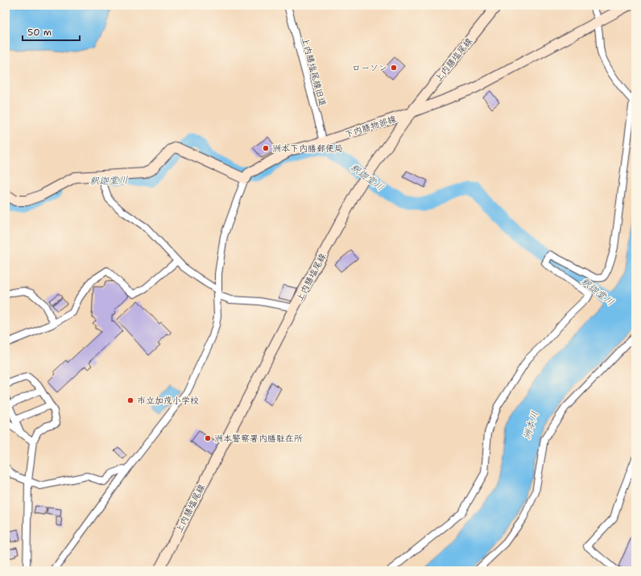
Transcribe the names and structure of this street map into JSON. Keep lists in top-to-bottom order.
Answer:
{
  "streets": {
    "main road": ["上内膳塩尾線", "下内膳物部線"],
    "street": ["上内膳塩尾線旧道"]
  },
  "crossings": [
    ["上内膳塩尾線", "下内膳物部線"],
    ["上内膳塩尾線旧道", "下内膳物部線"]
  ],
  "water": ["釈迦堂川", "洲本川"],
  "places": [
    "ローソン",
    "洲本下内膳郵便局",
    "市立加茂小学校",
    "洲本警察署内膳駐在所"
  ],
  "scale_bar": "50 m"
}
